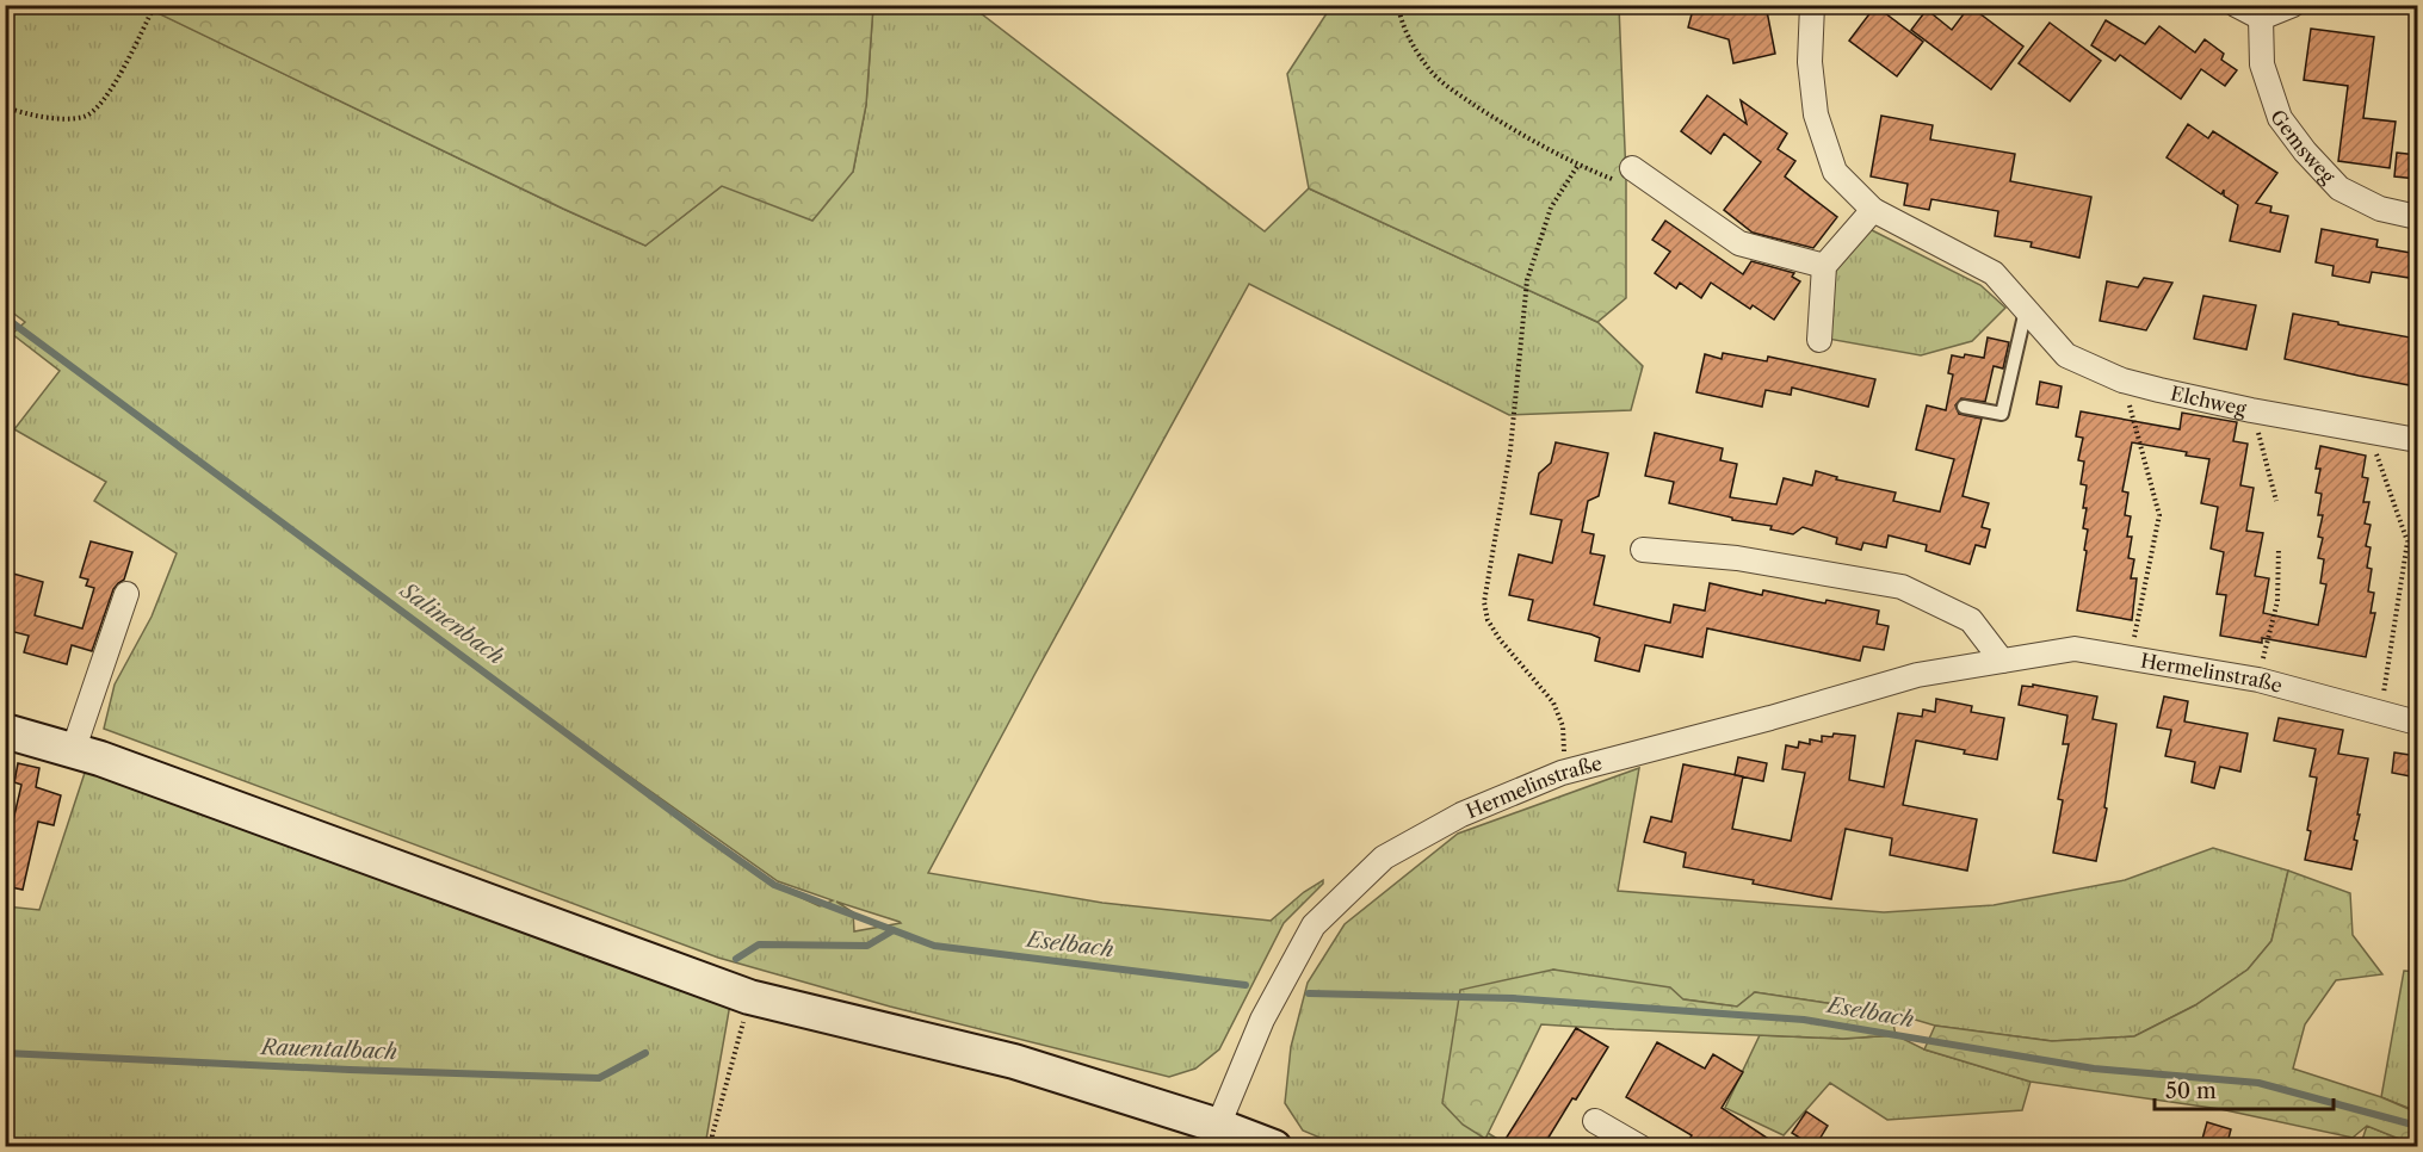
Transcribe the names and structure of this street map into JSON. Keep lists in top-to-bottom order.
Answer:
{
  "streets": {
    "street": ["Gemsweg", "Elchweg", "Hermelinstraße"]
  },
  "water": ["Salinenbach", "Eselbach", "Rauentalbach"],
  "scale_bar": "50 m"
}
